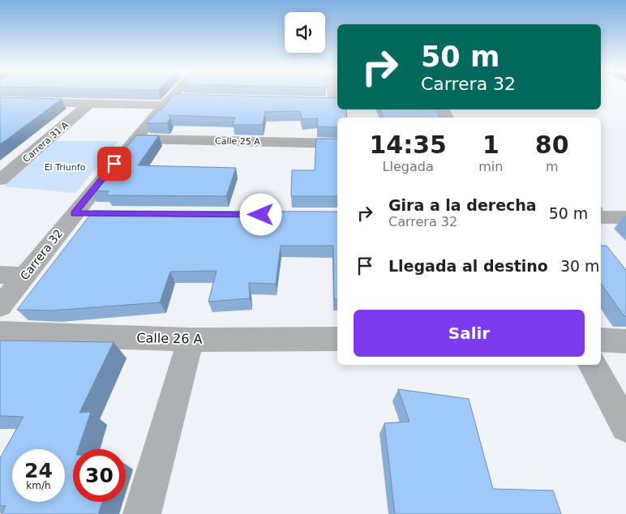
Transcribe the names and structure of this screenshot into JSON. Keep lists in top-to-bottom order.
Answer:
{
  "streets": {
    "street": [
      "Calle 25 A",
      "Carrera 31 A",
      "Carrera 32",
      "Calle 26 A"
    ]
  },
  "crossings": [
    ["Calle 25 A", "Carrera 32"]
  ],
  "parks": ["El Triunfo"],
  "page": {
    "turn": ["50 m", "Carrera 32"],
    "eta": [
      "14:35",
      "Llegada",
      "1",
      "min",
      "80",
      "m"
    ],
    "list": [
      {
        "name": "Gira a la derecha",
        "note": "Carrera 32",
        "value": "50 m"
      },
      {
        "name": "Llegada al destino",
        "value": "30 m"
      }
    ],
    "buttons": "Salir",
    "speed": "24 km/h",
    "limit": "30"
  }
}
